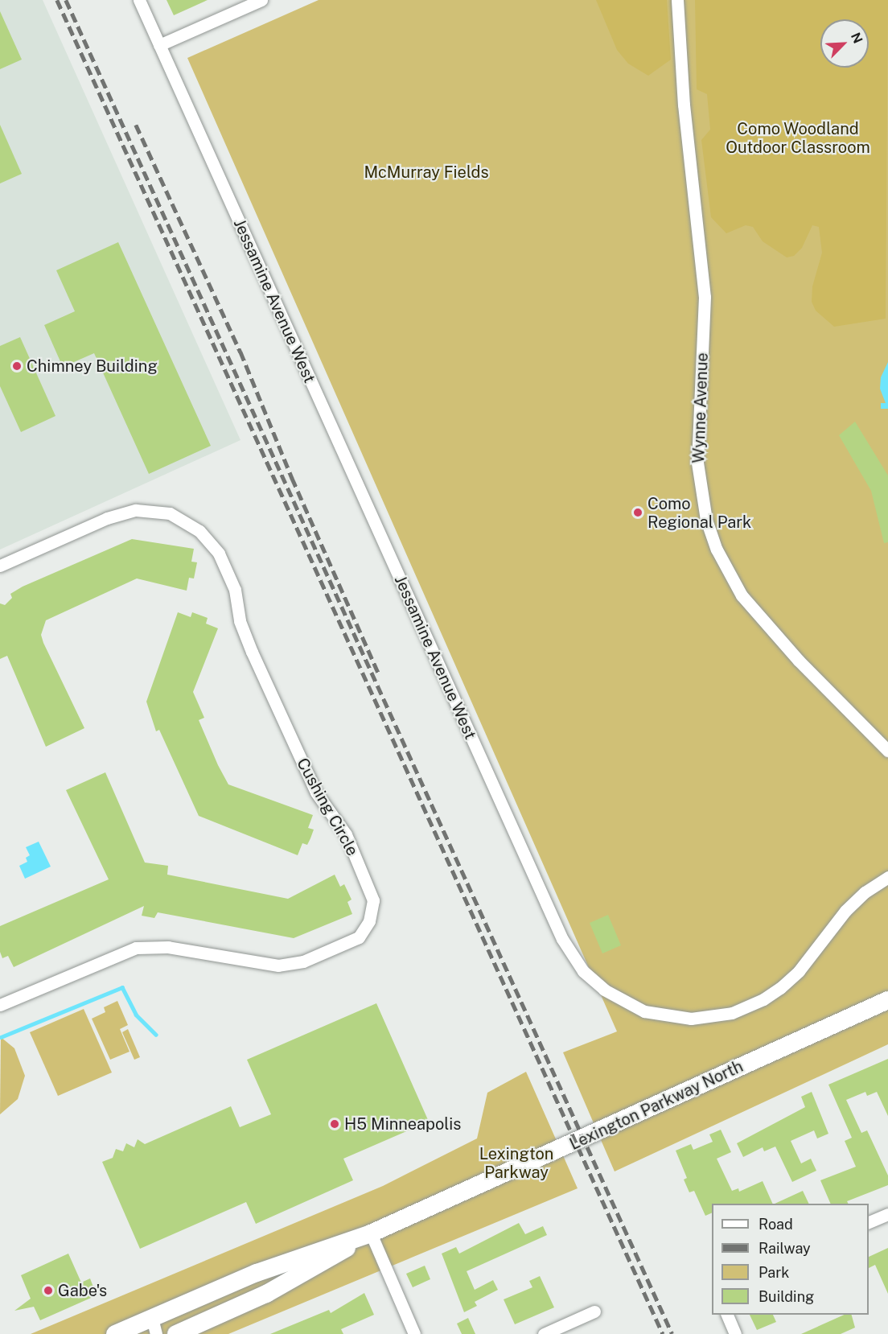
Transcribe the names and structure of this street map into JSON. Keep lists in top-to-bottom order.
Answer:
{
  "streets": {
    "main road": ["Lexington Parkway North"],
    "street": ["Jessamine Avenue West", "Wynne Avenue", "Cushing Circle"]
  },
  "parks": ["Como Woodland Outdoor Classroom", "McMurray Fields", "Lexington Parkway"],
  "places": [
    "Chimney Building",
    "Como Regional Park",
    "H5 Minneapolis",
    "Gabe's"
  ],
  "legend": [
    "Road",
    "Railway",
    "Park",
    "Building"
  ],
  "north": "top right"
}
